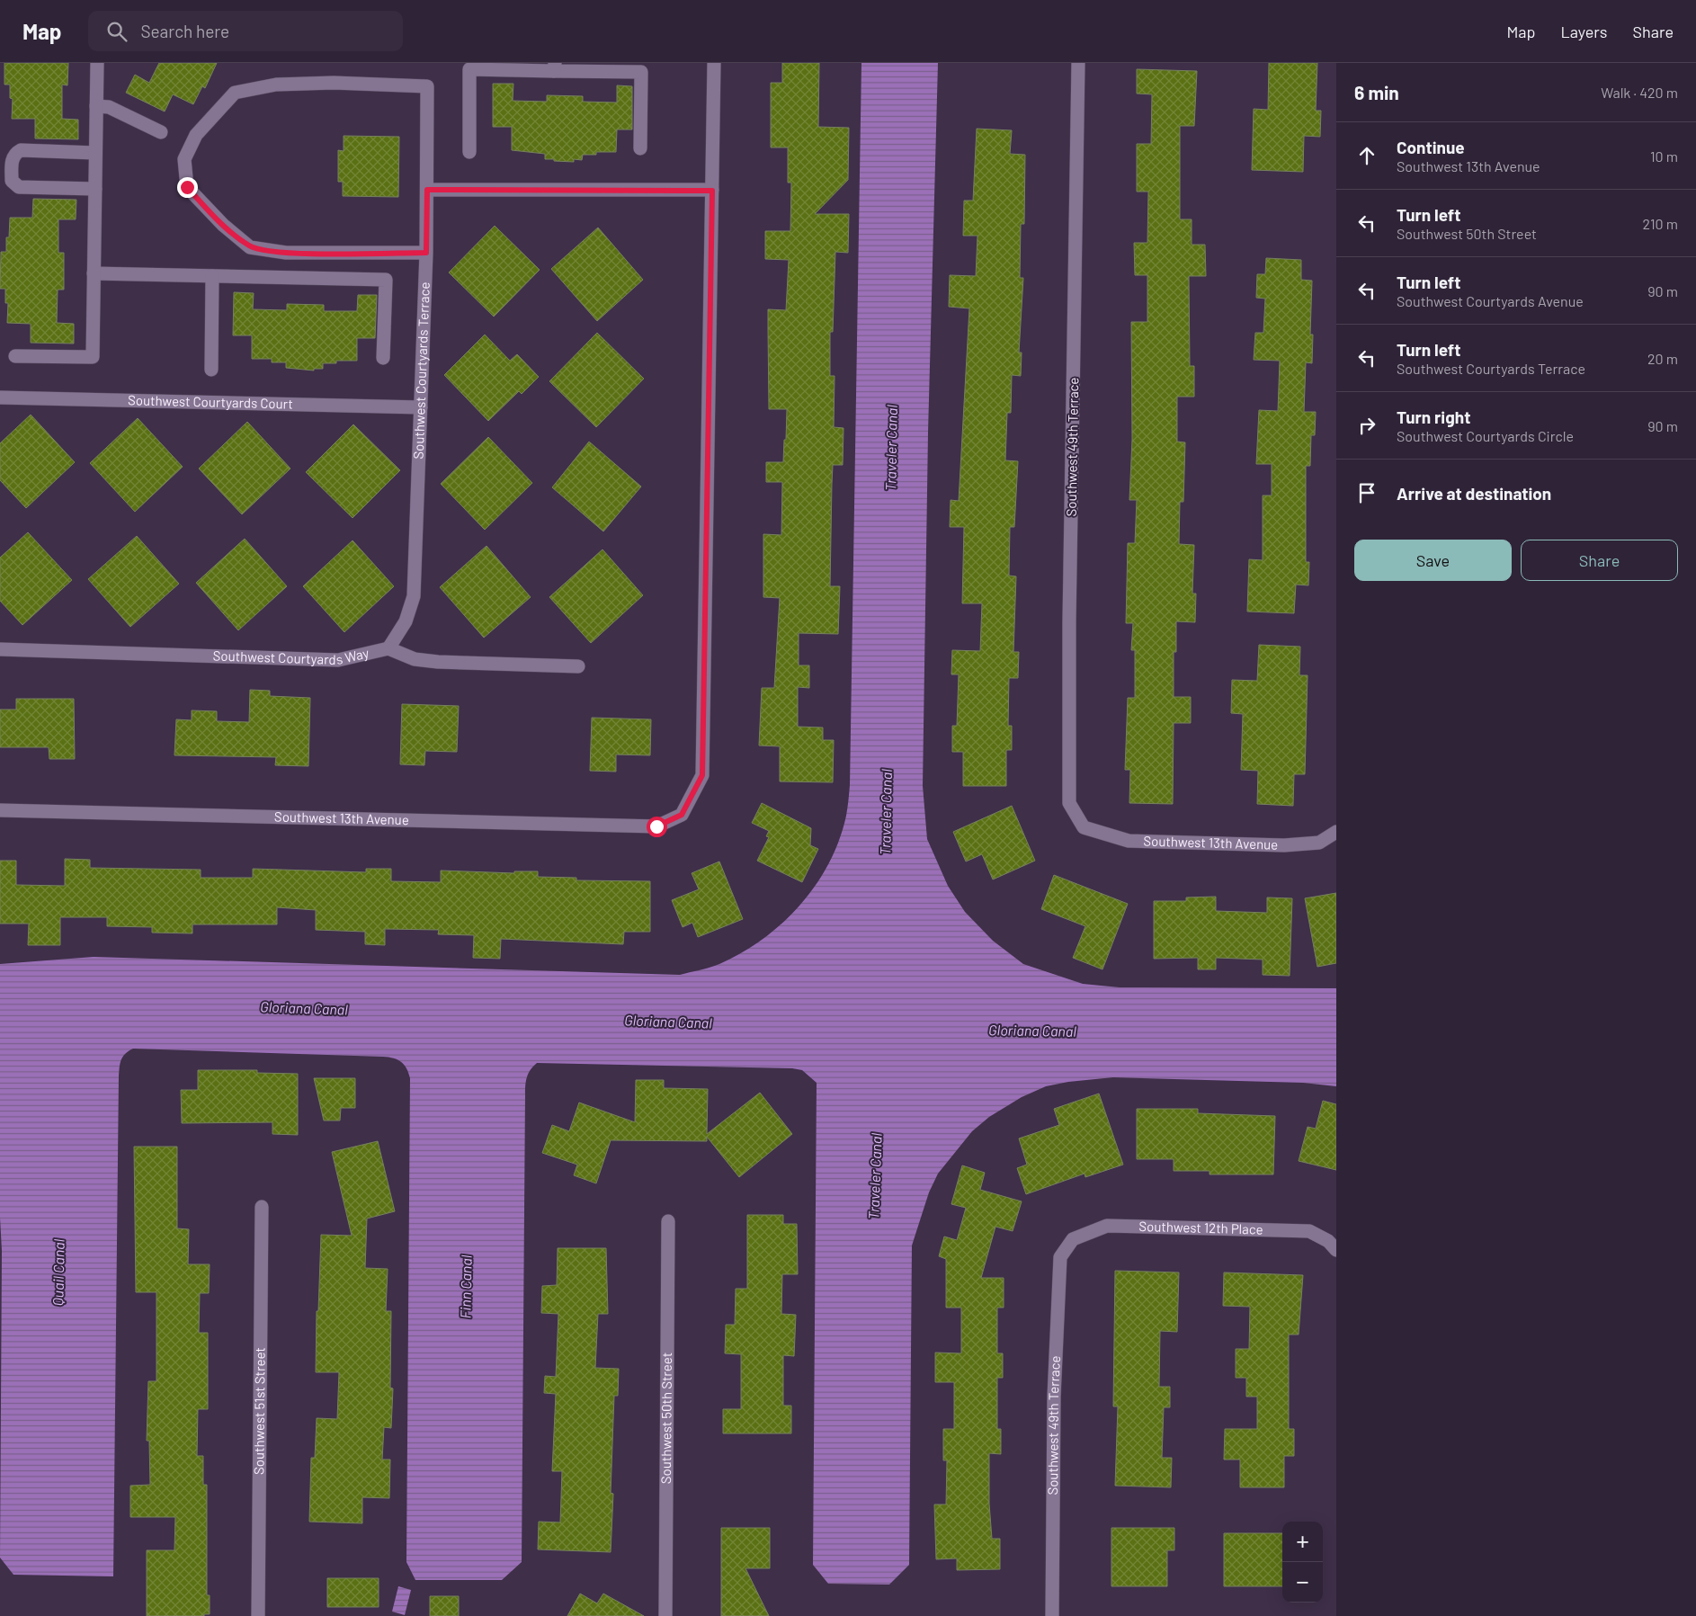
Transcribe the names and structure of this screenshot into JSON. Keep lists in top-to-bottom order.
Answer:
{
  "streets": {
    "street": [
      "Southwest Courtyards Terrace",
      "Southwest Courtyards Court",
      "Southwest 49th Terrace",
      "Southwest Courtyards Way",
      "Southwest 13th Avenue",
      "Southwest 12th Place",
      "Southwest 51st Street",
      "Southwest 50th Street"
    ]
  },
  "crossings": [
    ["Southwest Courtyards Terrace", "Southwest Courtyards Court"],
    ["Southwest Courtyards Terrace", "Southwest Courtyards Way"],
    ["Southwest 49th Terrace", "Southwest 13th Avenue"],
    ["Southwest 49th Terrace", "Southwest 12th Place"]
  ],
  "water": [
    "Traveler Canal",
    "Gloriana Canal",
    "Quail Canal",
    "Finn Canal"
  ],
  "page": {
    "header": "Map",
    "search": "Search here",
    "nav": ["Map", "Layers", "Share"],
    "heading": ["6 min", "Walk · 420 m"],
    "list": [
      ["Continue", "Southwest 13th Avenue", "10 m"],
      ["Turn left", "Southwest 50th Street", "210 m"],
      ["Turn left", "Southwest Courtyards Avenue", "90 m"],
      ["Turn left", "Southwest Courtyards Terrace", "20 m"],
      ["Turn right", "Southwest Courtyards Circle", "90 m"],
      "Arrive at destination"
    ],
    "buttons": ["Save", "Share"],
    "map_buttons": ["+", "−"]
  }
}
